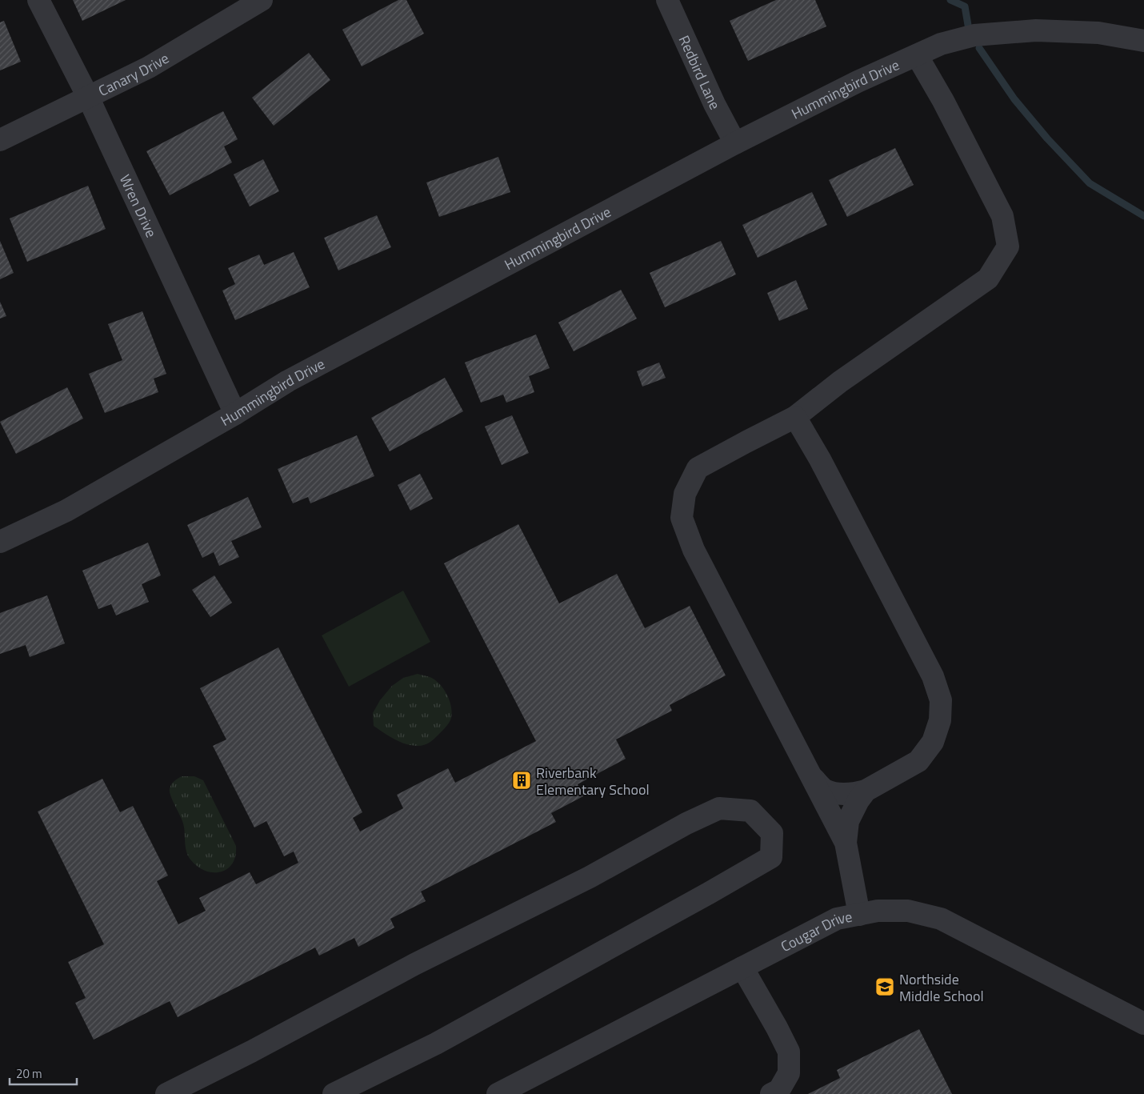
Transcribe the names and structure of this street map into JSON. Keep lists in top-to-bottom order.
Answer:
{
  "streets": {
    "street": [
      "Redbird Lane",
      "Canary Drive",
      "Hummingbird Drive",
      "Wren Drive",
      "Cougar Drive"
    ]
  },
  "crossings": [
    ["Redbird Lane", "Hummingbird Drive"],
    ["Canary Drive", "Wren Drive"],
    ["Hummingbird Drive", "Wren Drive"]
  ],
  "places": {
    "building": ["Riverbank Elementary School"],
    "school or university": ["Northside Middle School"]
  },
  "scale_bar": "20 m"
}
